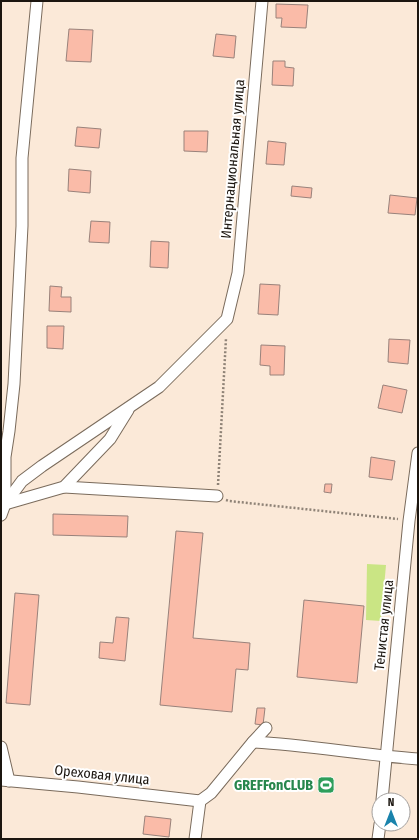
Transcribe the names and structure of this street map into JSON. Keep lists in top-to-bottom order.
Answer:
{
  "streets": {
    "street": ["Интернациональная улица", "Тенистая улица", "Ореховая улица"]
  },
  "places": {
    "sports": ["GREFFonCLUB"]
  },
  "north": "top"
}
